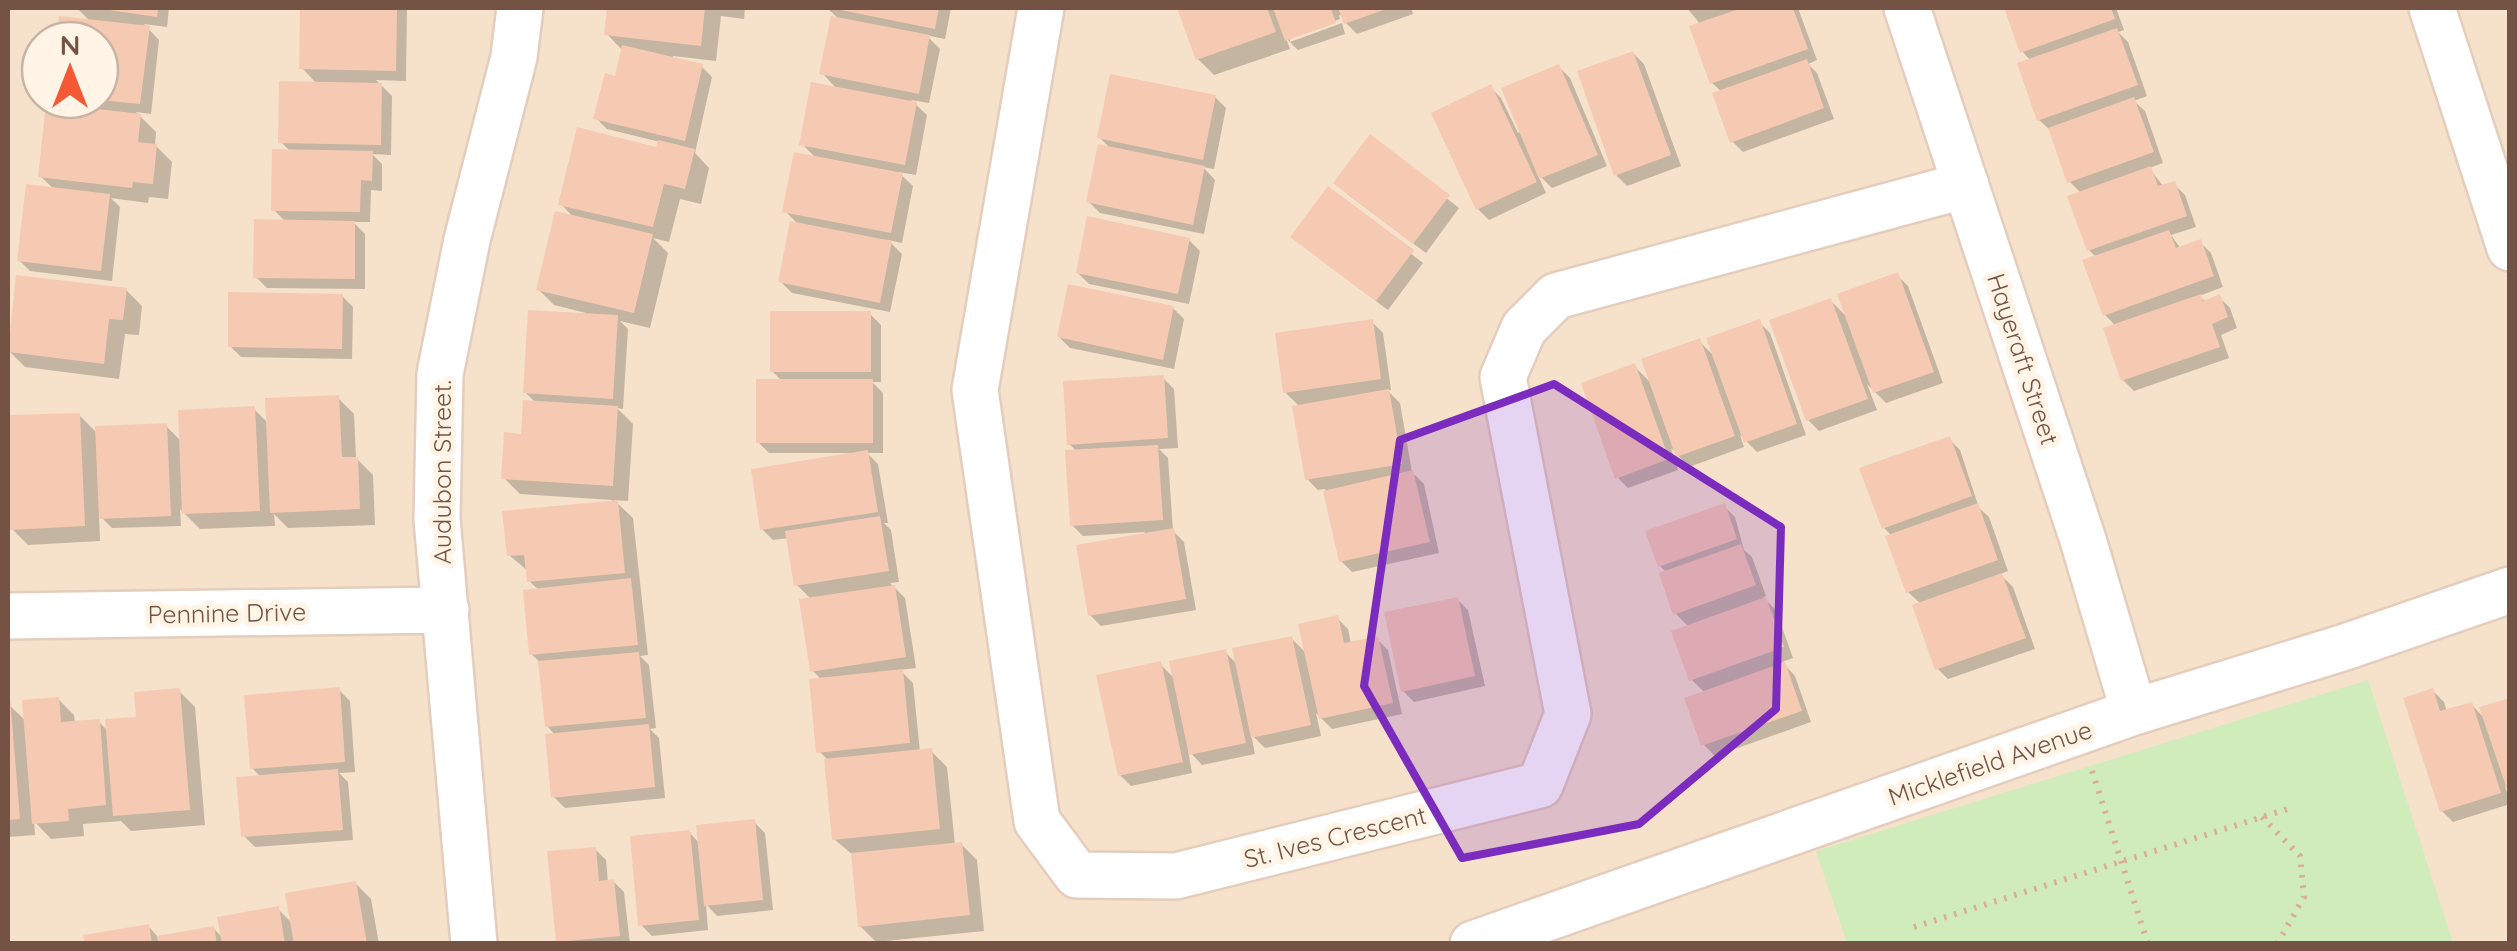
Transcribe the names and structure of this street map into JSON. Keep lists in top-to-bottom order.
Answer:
{
  "streets": {
    "street": [
      "Hayeraft Street",
      "Audubon Street.",
      "Pennine Drive",
      "Micklefield Avenue",
      "St. Ives Crescent"
    ]
  },
  "crossings": [
    ["Hayeraft Street", "Micklefield Avenue"],
    ["Hayeraft Street", "St. Ives Crescent"],
    ["Audubon Street.", "Pennine Drive"]
  ],
  "north": "top"
}
